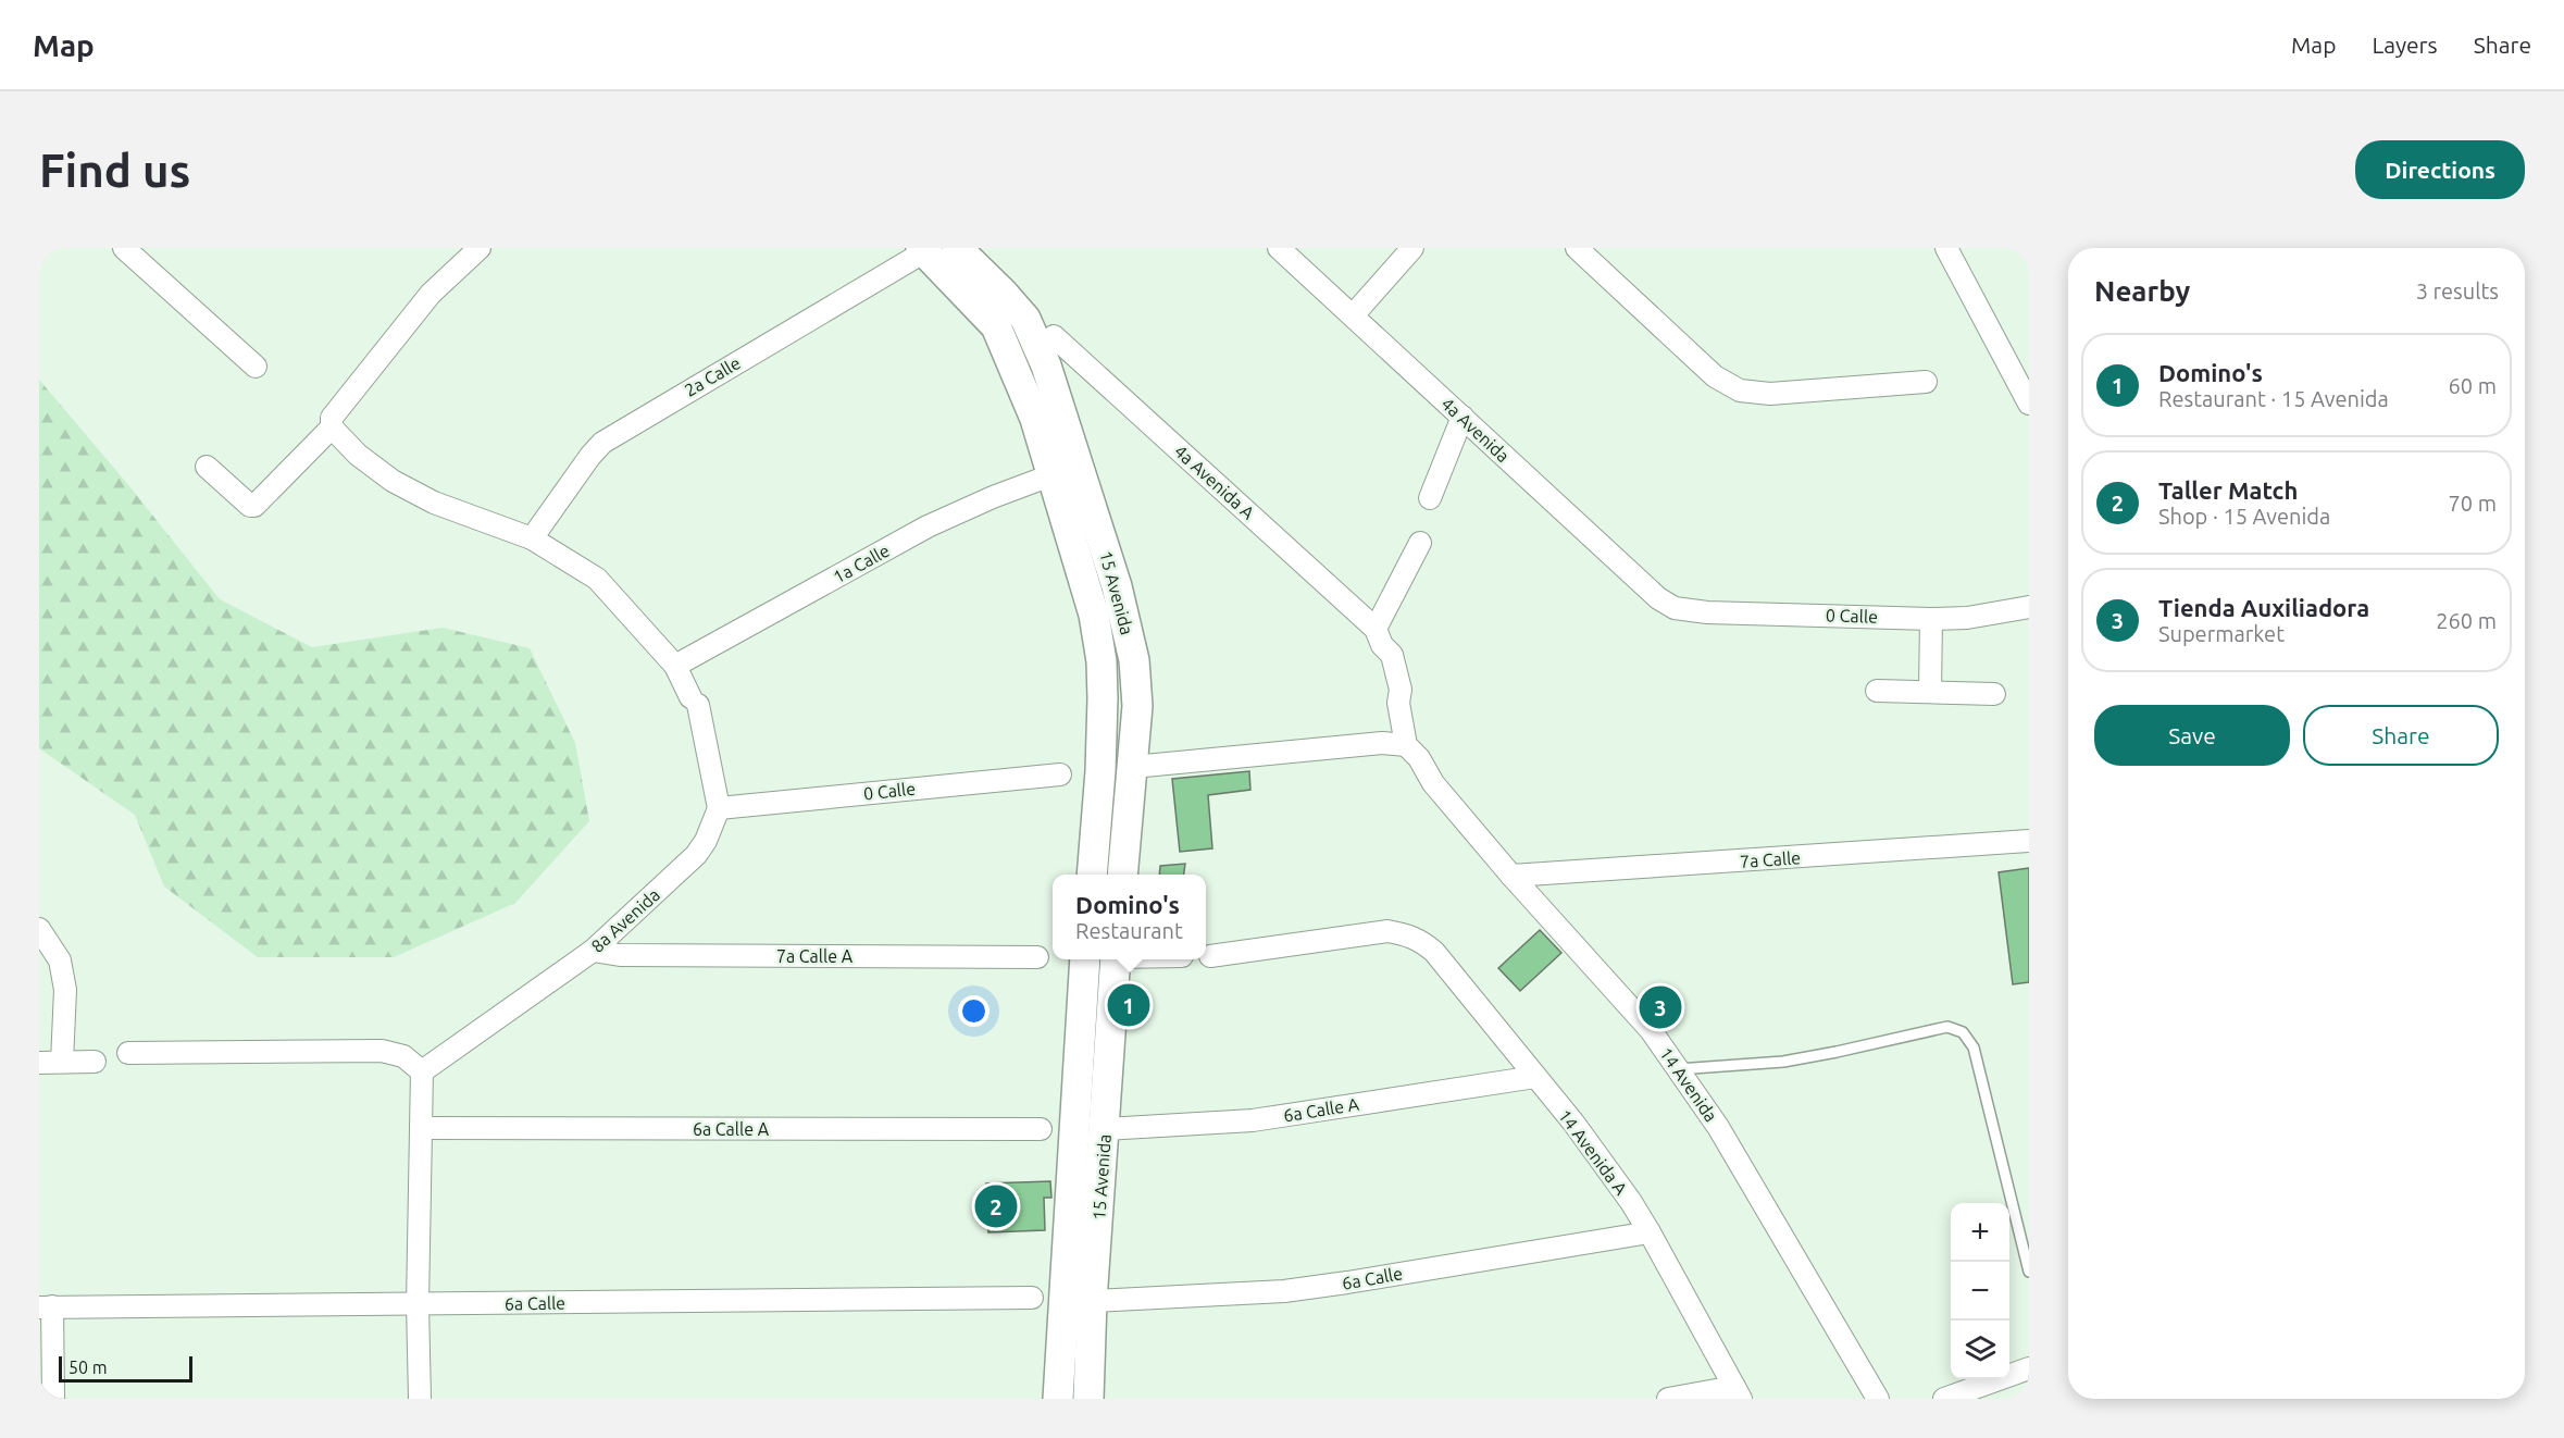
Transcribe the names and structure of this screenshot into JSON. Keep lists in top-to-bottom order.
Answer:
{
  "streets": {
    "main road": ["15 Avenida"],
    "street": [
      "2a Calle",
      "4a Avenida",
      "4a Avenida A",
      "1a Calle",
      "0 Calle",
      "7a Calle",
      "8a Avenida",
      "7a Calle A",
      "14 Avenida",
      "6a Calle A",
      "14 Avenida A",
      "6a Calle"
    ]
  },
  "crossings": [
    ["2a Calle", "15 Avenida"],
    ["4a Avenida", "0 Calle"],
    ["4a Avenida A", "14 Avenida"],
    ["1a Calle", "15 Avenida"],
    ["15 Avenida", "6a Calle A"],
    ["15 Avenida", "6a Calle"],
    ["0 Calle", "8a Avenida"],
    ["7a Calle", "14 Avenida"],
    ["8a Avenida", "7a Calle A"],
    ["6a Calle A", "14 Avenida A"],
    ["14 Avenida A", "6a Calle"]
  ],
  "scale_bar": "50 m",
  "page": {
    "header": "Map",
    "nav": ["Map", "Layers", "Share"],
    "buttons": [
      "Directions",
      ["Save", "Share"]
    ],
    "title": "Find us",
    "heading": ["Nearby", "3 results"],
    "list": [
      {
        "mark": "1",
        "name": "Domino's",
        "note": "Restaurant · 15 Avenida",
        "value": "60 m"
      },
      {
        "mark": "2",
        "name": "Taller Match",
        "note": "Shop · 15 Avenida",
        "value": "70 m"
      },
      {
        "mark": "3",
        "name": "Tienda Auxiliadora",
        "note": "Supermarket",
        "value": "260 m"
      }
    ],
    "popup": ["Domino's", "Restaurant"],
    "pins": ["1", "3", "2"],
    "map_buttons": ["+", "−"],
    "scale": "50 m"
  }
}
